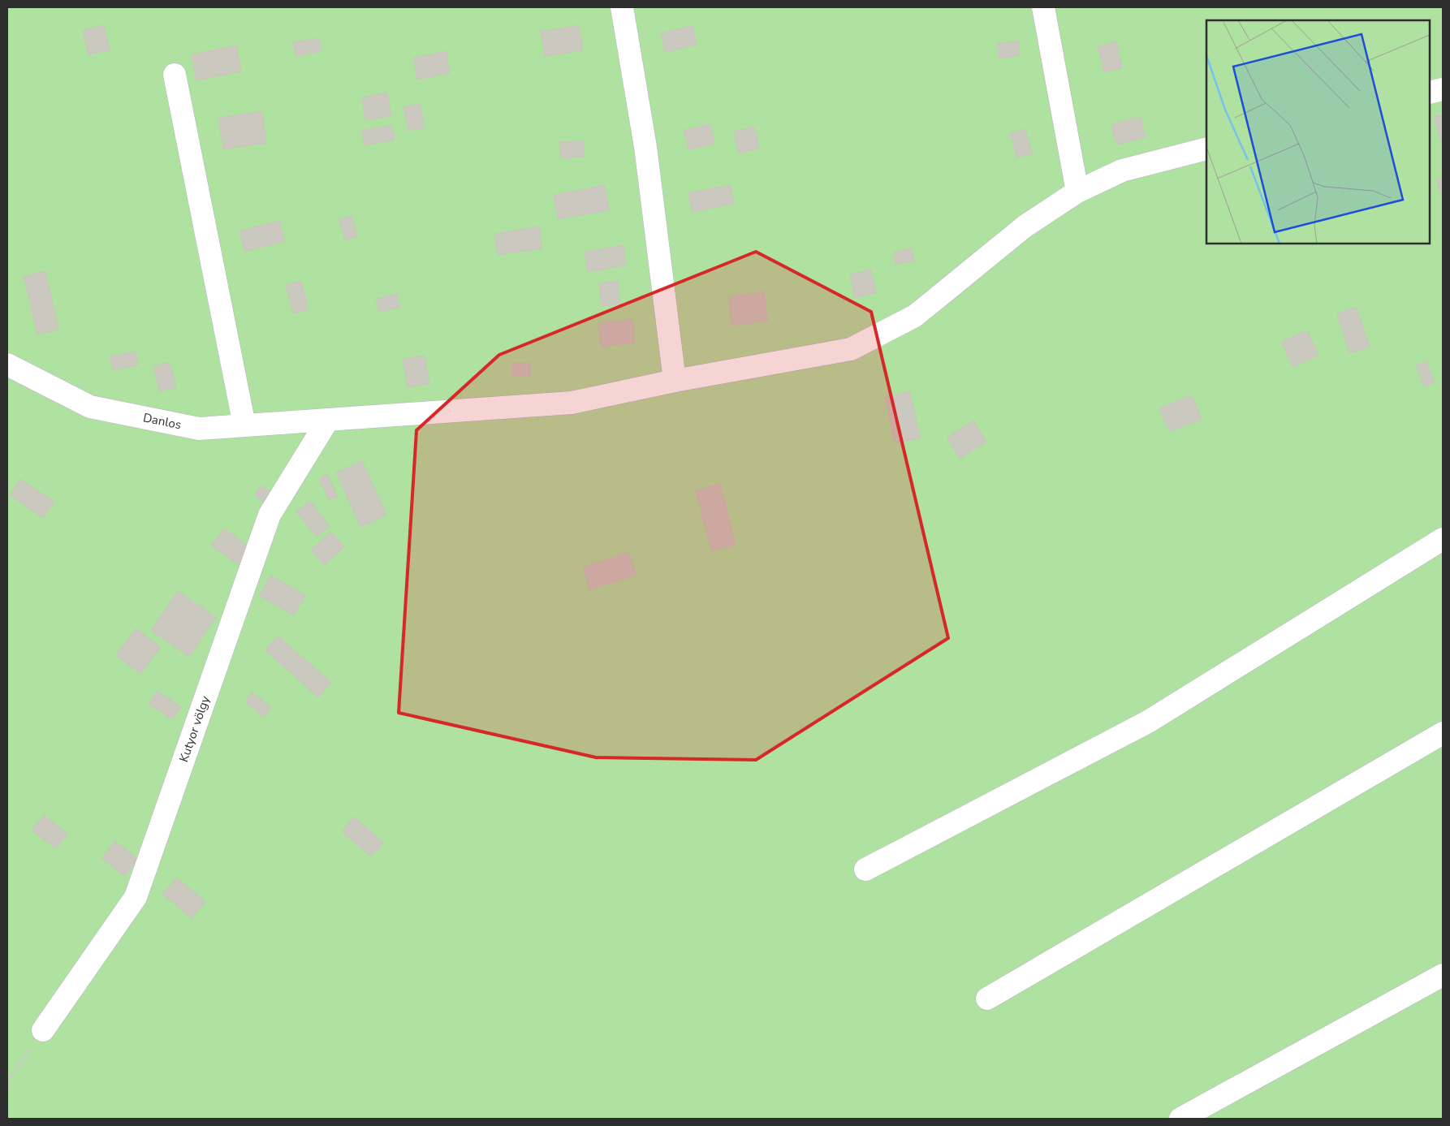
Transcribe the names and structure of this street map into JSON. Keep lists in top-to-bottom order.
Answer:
{
  "streets": {
    "street": ["Danlos", "Kutyor völgy"]
  },
  "crossings": [
    ["Danlos", "Kutyor völgy"]
  ]
}
